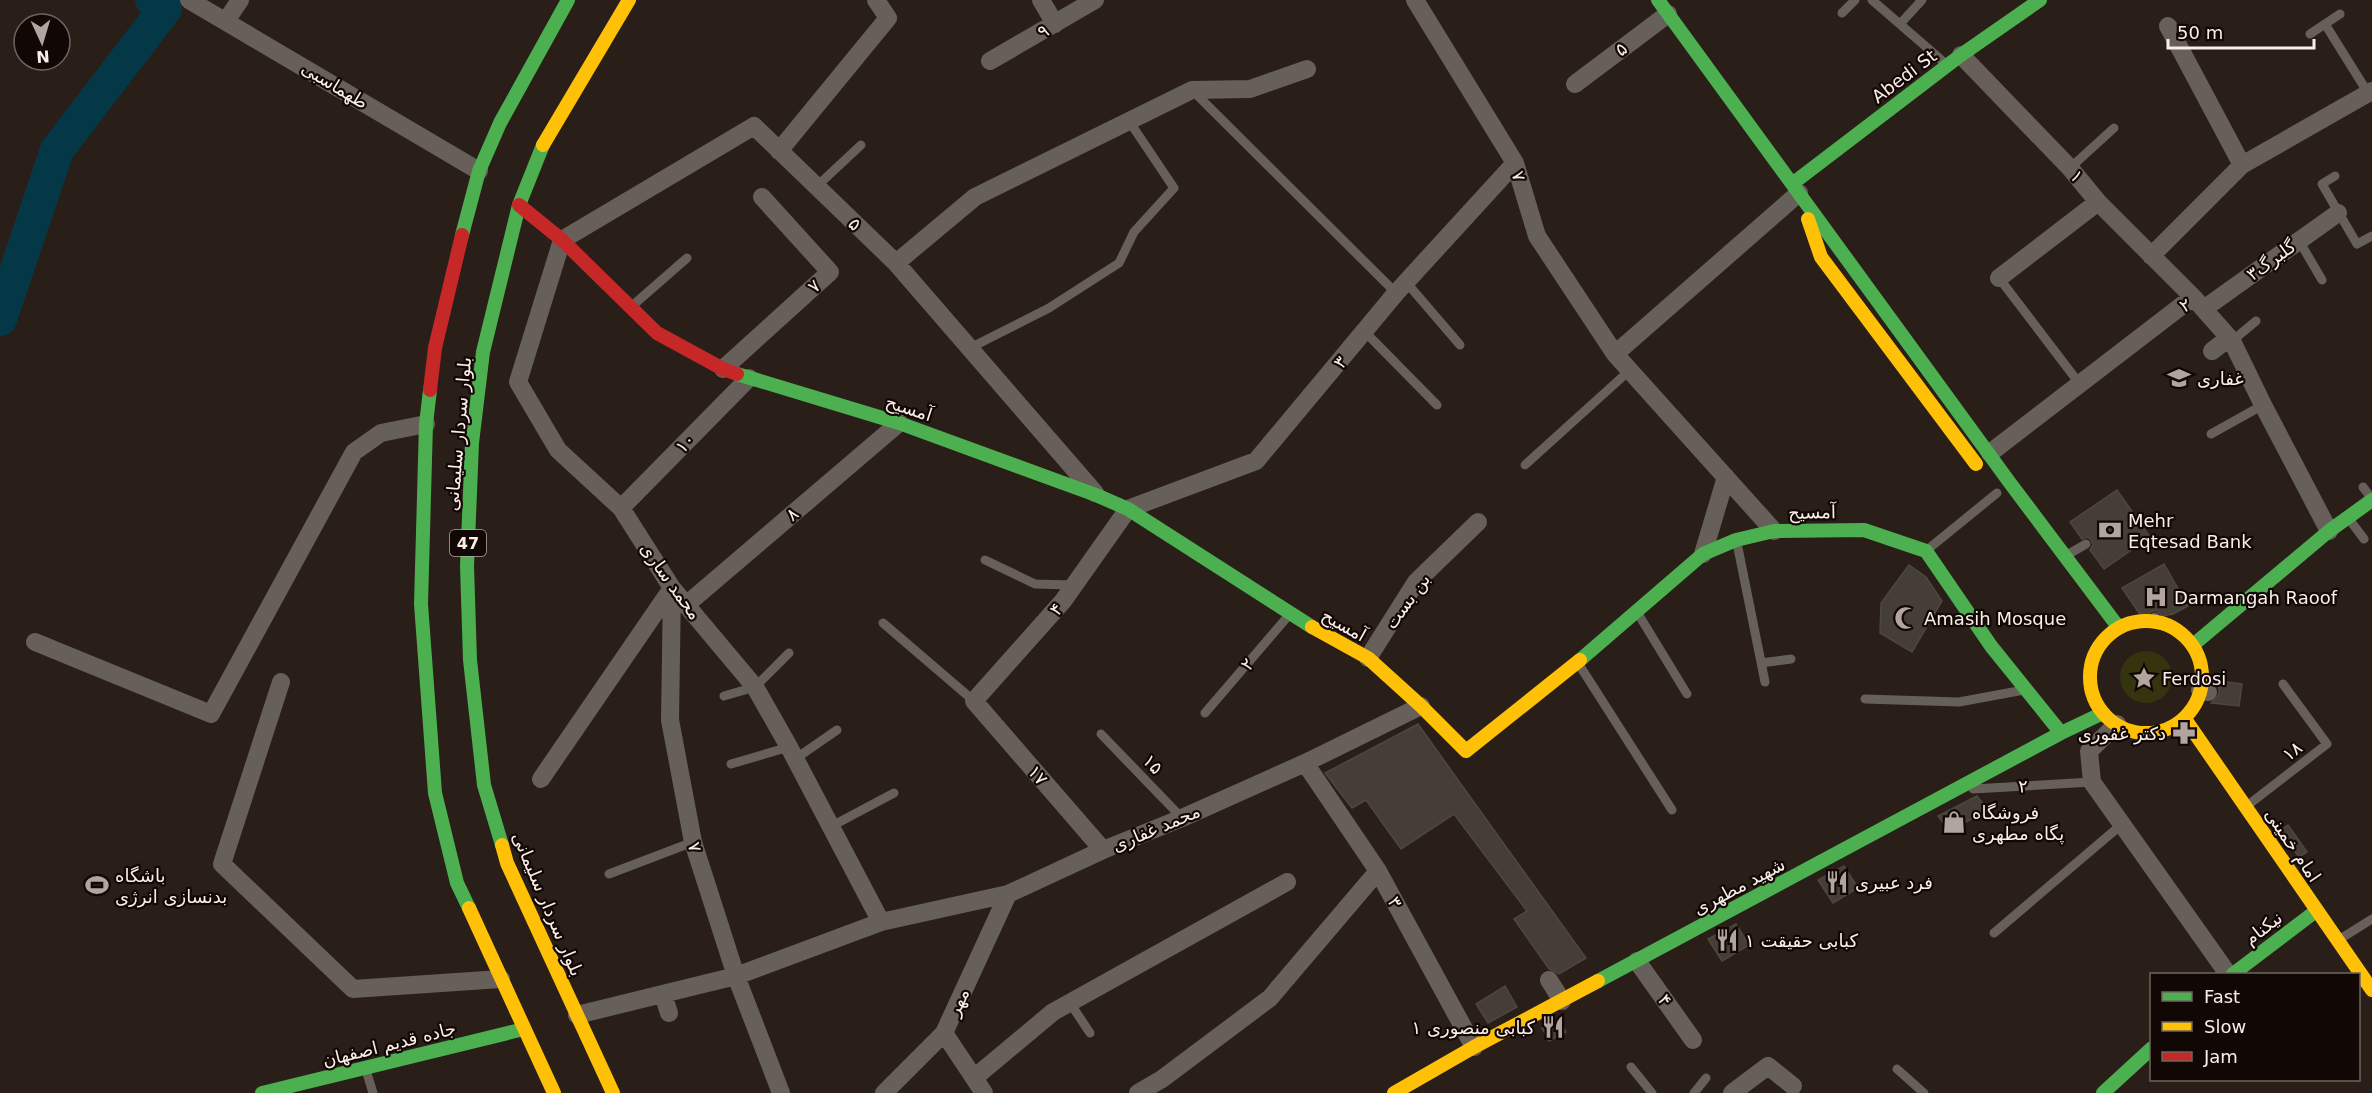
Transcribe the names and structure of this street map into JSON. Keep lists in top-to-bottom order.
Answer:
{
  "streets": {
    "main road": [
      "Abedi St",
      "آمسیح",
      "بلوار سردار سلیمانی",
      "47",
      "امام خمینی",
      "شهید مطهری",
      "نیکنام",
      "جاده قدیم اصفهان"
    ],
    "street": [
      "۹",
      "۵",
      "طهماسبی",
      "۷",
      "۱",
      "گلبرگ۳",
      "۲",
      "۳",
      "۱۰",
      "۸",
      "محمد ساری",
      "بن بست",
      "۴",
      "۱۷",
      "محمد غفاری",
      "مهر"
    ],
    "lane": ["۱۸", "۱۵"]
  },
  "crossings": [
    ["۵", "آمسیح"],
    ["۵", "محمد ساری"],
    ["Abedi St", "۱"],
    ["طهماسبی", "بلوار سردار سلیمانی"],
    ["۷", "۳"],
    ["۷", "آمسیح"],
    ["۷", "محمد ساری"],
    ["۷", "محمد غفاری"],
    ["۱", "گلبرگ۳"],
    ["۱", "۲"],
    ["گلبرگ۳", "۲"],
    ["۲", "آمسیح"],
    ["۲", "شهید مطهری"],
    ["۳", "آمسیح"],
    ["۳", "۴"],
    ["۳", "محمد غفاری"],
    ["۳", "شهید مطهری"],
    ["آمسیح", "بلوار سردار سلیمانی"],
    ["آمسیح", "۱۰"],
    ["آمسیح", "۸"],
    ["آمسیح", "محمد ساری"],
    ["آمسیح", "بن بست"],
    ["آمسیح", "۴"],
    ["آمسیح", "محمد غفاری"],
    ["بلوار سردار سلیمانی", "محمد غفاری"],
    ["بلوار سردار سلیمانی", "جاده قدیم اصفهان"],
    ["۱۰", "محمد ساری"],
    ["۸", "محمد ساری"],
    ["محمد ساری", "محمد غفاری"],
    ["۴", "۱۷"],
    ["۴", "شهید مطهری"],
    ["۱۸", "امام خمینی"],
    ["۱۵", "محمد غفاری"],
    ["۱۷", "محمد غفاری"],
    ["محمد غفاری", "مهر"],
    ["امام خمینی", "شهید مطهری"],
    ["امام خمینی", "نیکنام"]
  ],
  "places": {
    "school or university": ["غفاری"],
    "bank": ["Mehr Eqtesad Bank"],
    "hospital": ["Darmangah Raoof"],
    "mosque": ["Amasih Mosque"],
    "place": ["Ferdosi"],
    "pharmacy": ["دکتر غفوری"],
    "shop": ["فروشگاه پگاه مطهری"],
    "restaurant": ["فرد عبیری", "کبابی حقیقت ۱", "کبابی منصوری ۱"],
    "sports": ["باشگاه بدنسازی انرژی"]
  },
  "legend": ["Fast", "Slow", "Jam"],
  "scale_bar": "50 m",
  "north": "bottom"
}
